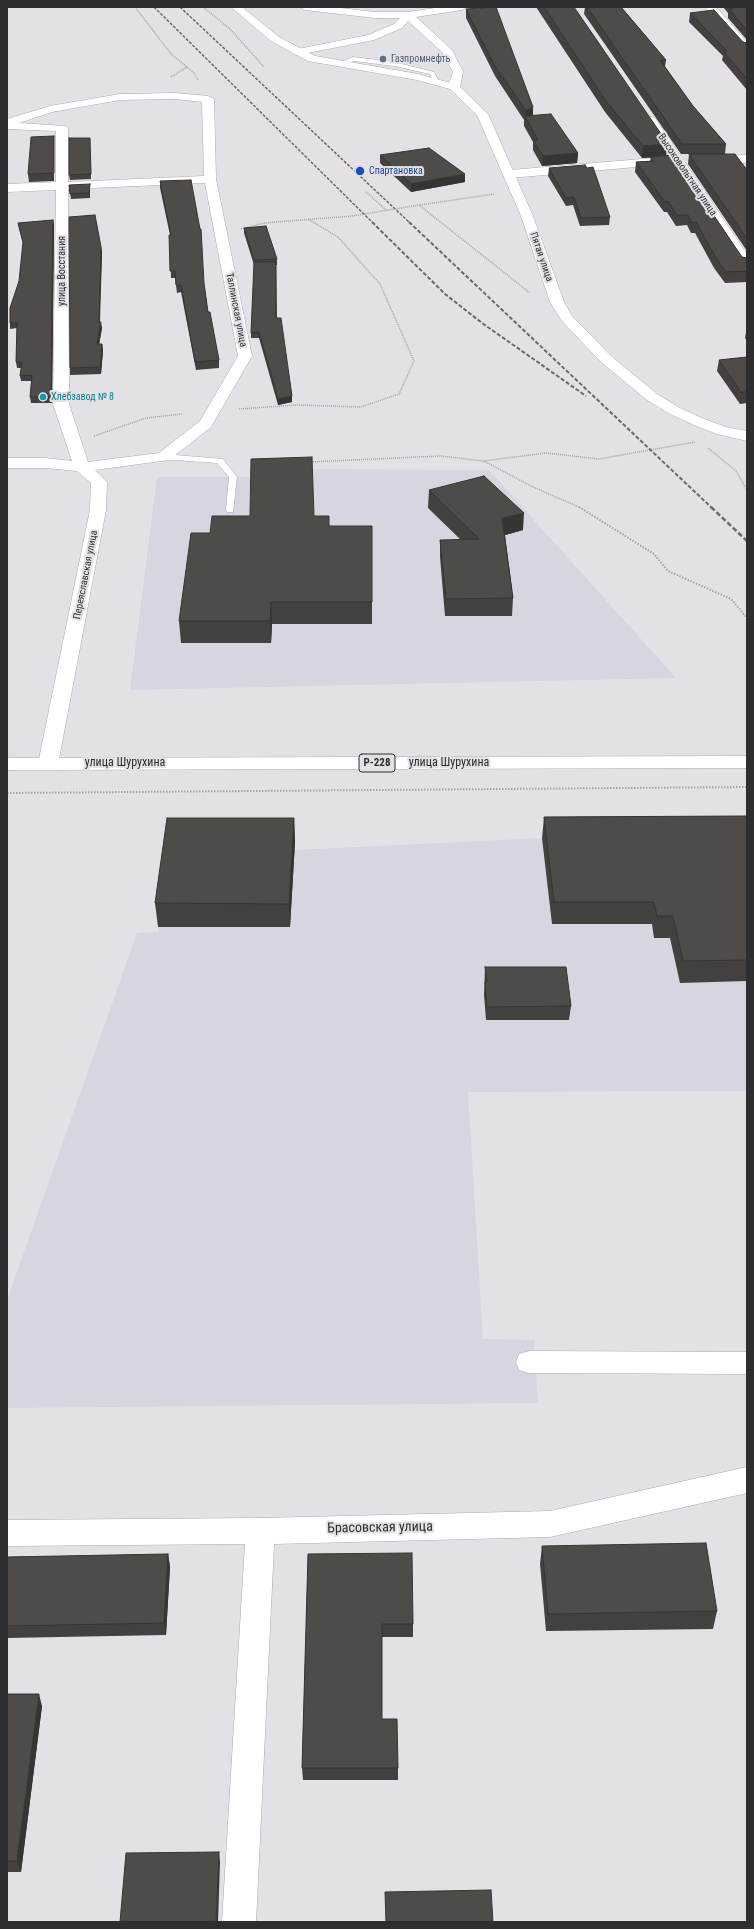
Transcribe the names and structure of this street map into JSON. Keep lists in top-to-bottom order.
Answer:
{
  "streets": {
    "main road": [
      "Высоковольтная улица",
      "Пятая улица",
      "улица Восстания",
      "Таллинская улица",
      "Переяславская улица",
      "улица Шурухина",
      "Р-228",
      "Брасовская улица"
    ]
  },
  "crossings": [
    ["улица Восстания", "Переяславская улица"],
    ["Переяславская улица", "улица Шурухина"]
  ],
  "places": ["Газпромнефть", "Спартановка", "Хлебзавод № 8"]
}
